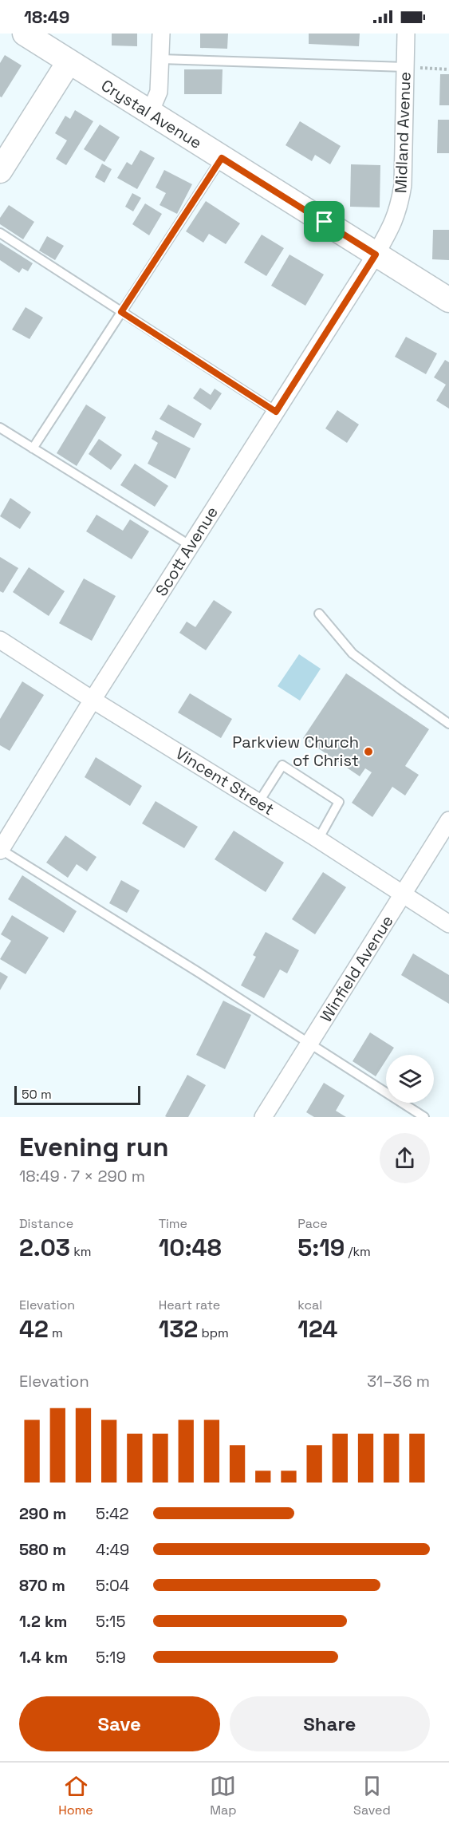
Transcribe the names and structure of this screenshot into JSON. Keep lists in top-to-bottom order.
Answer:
{
  "streets": {
    "street": [
      "Crystal Avenue",
      "Midland Avenue",
      "Scott Avenue",
      "Vincent Street",
      "Winfield Avenue"
    ]
  },
  "crossings": [
    ["Crystal Avenue", "Midland Avenue"],
    ["Crystal Avenue", "Scott Avenue"],
    ["Midland Avenue", "Scott Avenue"],
    ["Scott Avenue", "Vincent Street"],
    ["Vincent Street", "Winfield Avenue"]
  ],
  "places": ["Parkview Church of Christ"],
  "scale_bar": "50 m",
  "page": {
    "status": "18:49",
    "scale": "50 m",
    "heading": ["Evening run", "18:49 · 7 × 290 m"],
    "stats": [
      ["Distance", "2.03 km"],
      ["Time", "10:48"],
      ["Pace", "5:19 /km"],
      ["Elevation", "42 m"],
      ["Heart rate", "132 bpm"],
      ["kcal", "124"]
    ],
    "chart": ["Elevation", "31–36 m"],
    "list": [
      {
        "name": "290 m",
        "note": "5:42"
      },
      {
        "name": "580 m",
        "note": "4:49"
      },
      {
        "name": "870 m",
        "note": "5:04"
      },
      {
        "name": "1.2 km",
        "note": "5:15"
      },
      {
        "name": "1.4 km",
        "note": "5:19"
      }
    ],
    "buttons": ["Save", "Share"],
    "tabs": ["Home", "Map", "Saved"]
  }
}
